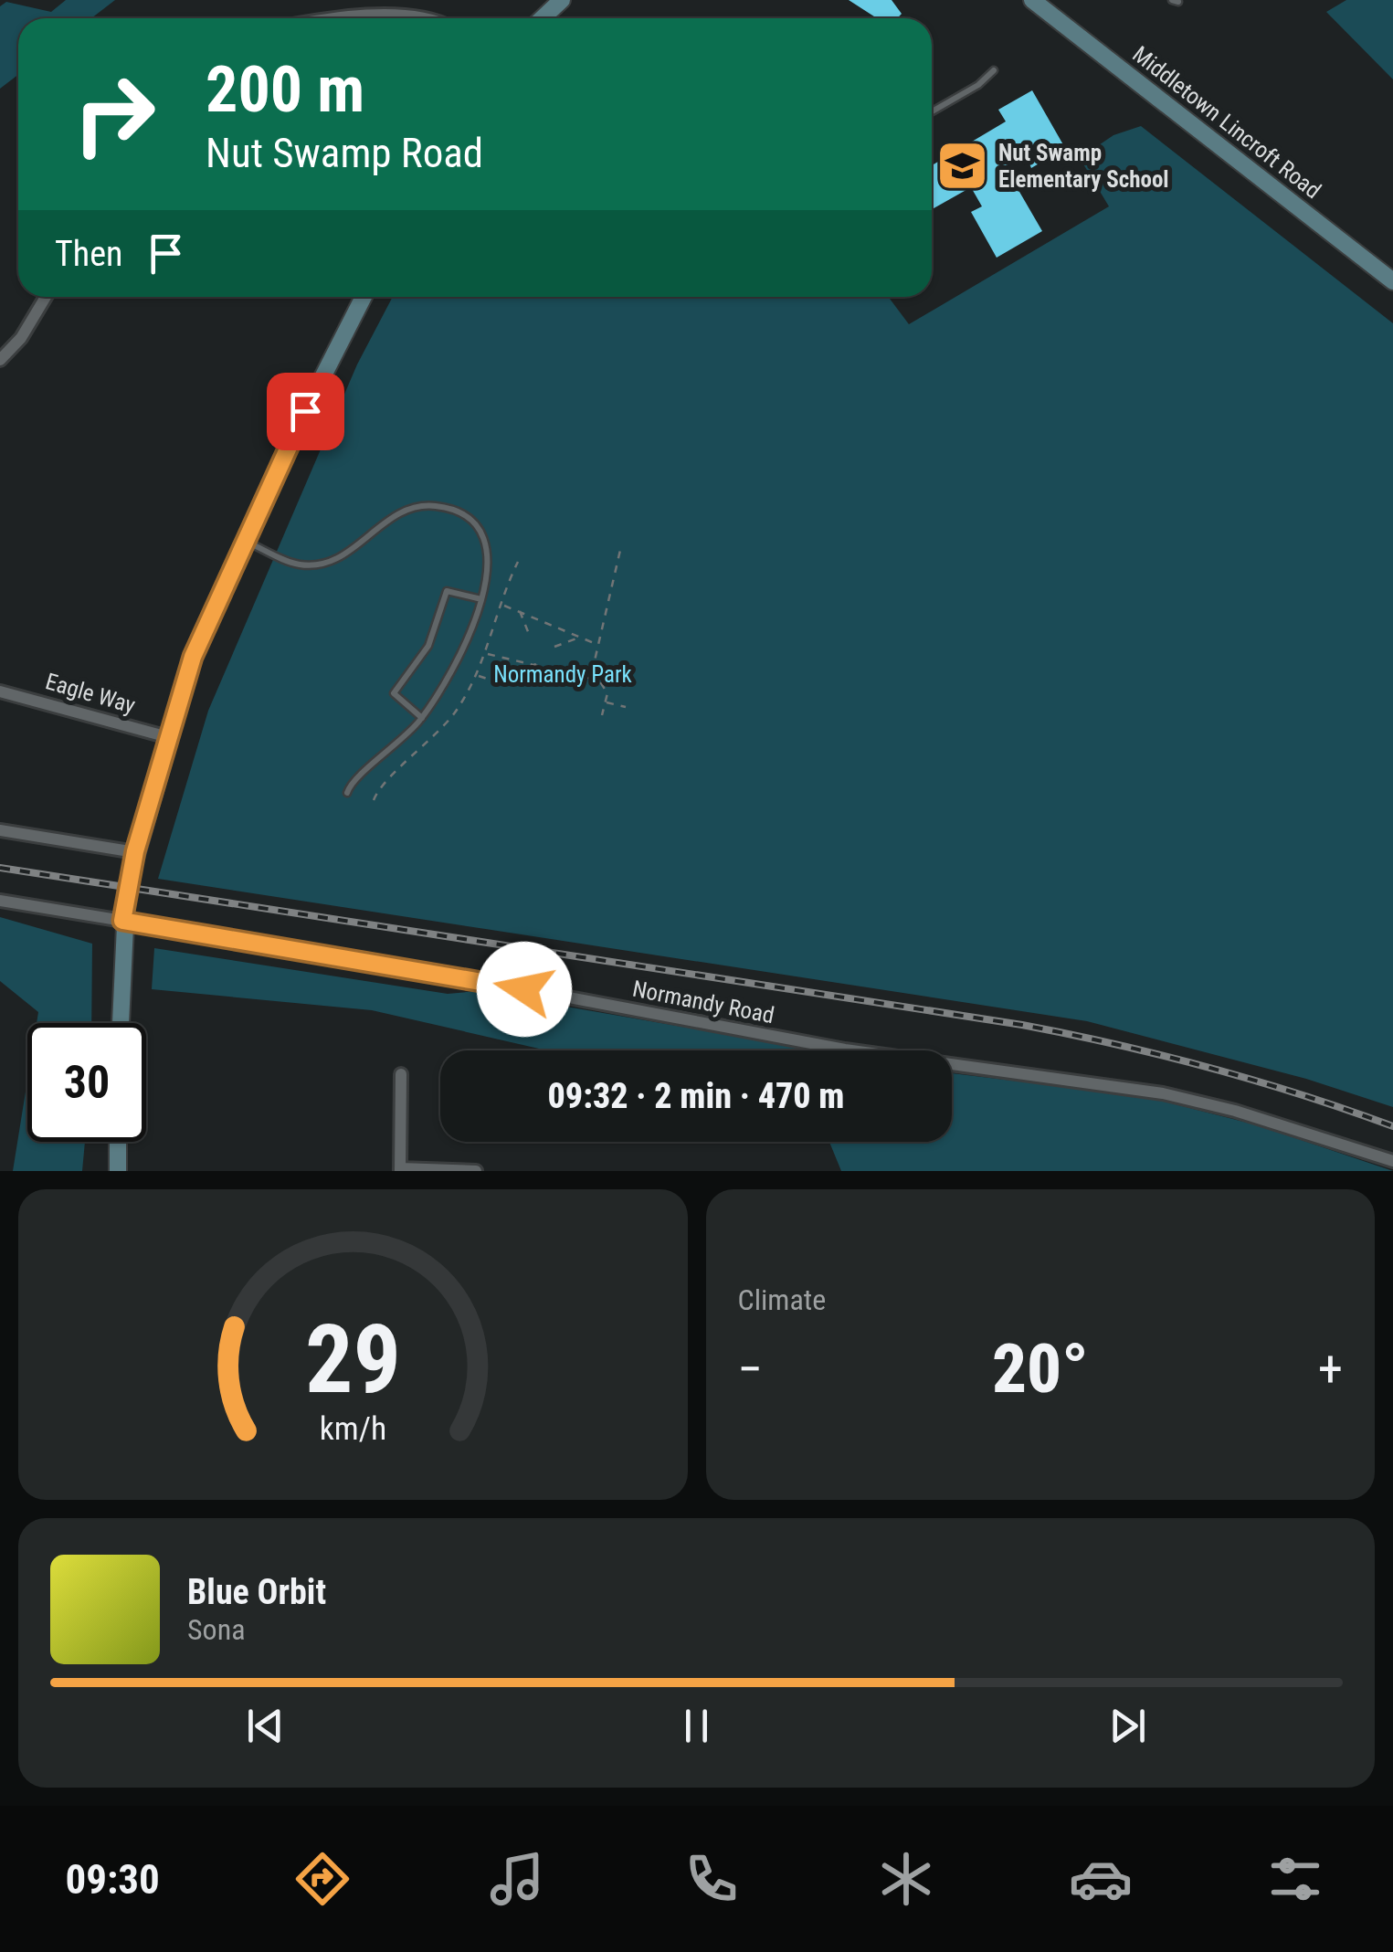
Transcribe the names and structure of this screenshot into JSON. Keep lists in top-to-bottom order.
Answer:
{
  "streets": {
    "main road": ["Middletown Lincroft Road"],
    "street": ["Eagle Way", "Normandy Road"]
  },
  "parks": ["Normandy Park"],
  "places": {
    "school or university": ["Nut Swamp Elementary School"]
  },
  "page": {
    "turn": ["200 m", "Nut Swamp Road"],
    "then": "Then",
    "limit": "30",
    "trip": "09:32 · 2 min · 470 m",
    "tile": "Climate",
    "heat": ["−", "20°", "+"],
    "song": ["Blue Orbit", "Sona"],
    "tabs": "09:30",
    "gauge": ["29", "km/h"]
  }
}
